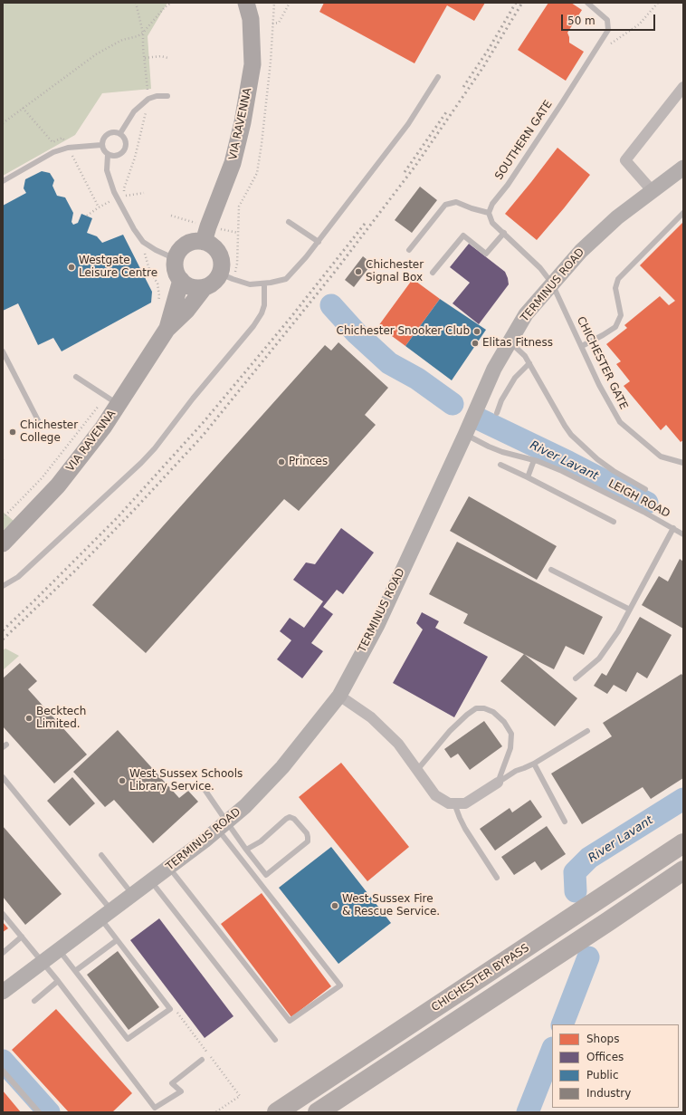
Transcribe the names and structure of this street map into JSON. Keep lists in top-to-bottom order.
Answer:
{
  "streets": {
    "highway": ["CHICHESTER BYPASS"],
    "main road": ["VIA RAVENNA"],
    "street": ["TERMINUS ROAD"],
    "lane": ["SOUTHERN GATE", "CHICHESTER GATE", "LEIGH ROAD"]
  },
  "crossings": [
    ["TERMINUS ROAD", "CHICHESTER GATE"],
    ["TERMINUS ROAD", "LEIGH ROAD"]
  ],
  "water": ["River Lavant"],
  "places": [
    "Westgate Leisure Centre",
    "Chichester Signal Box",
    "Chichester Snooker Club",
    "Elitas Fitness",
    "Chichester College",
    "Princes",
    "Becktech Limited.",
    "West Sussex Schools Library Service.",
    "West Sussex Fire & Rescue Service."
  ],
  "legend": [
    "Shops",
    "Offices",
    "Public",
    "Industry"
  ],
  "scale_bar": "50 m"
}
